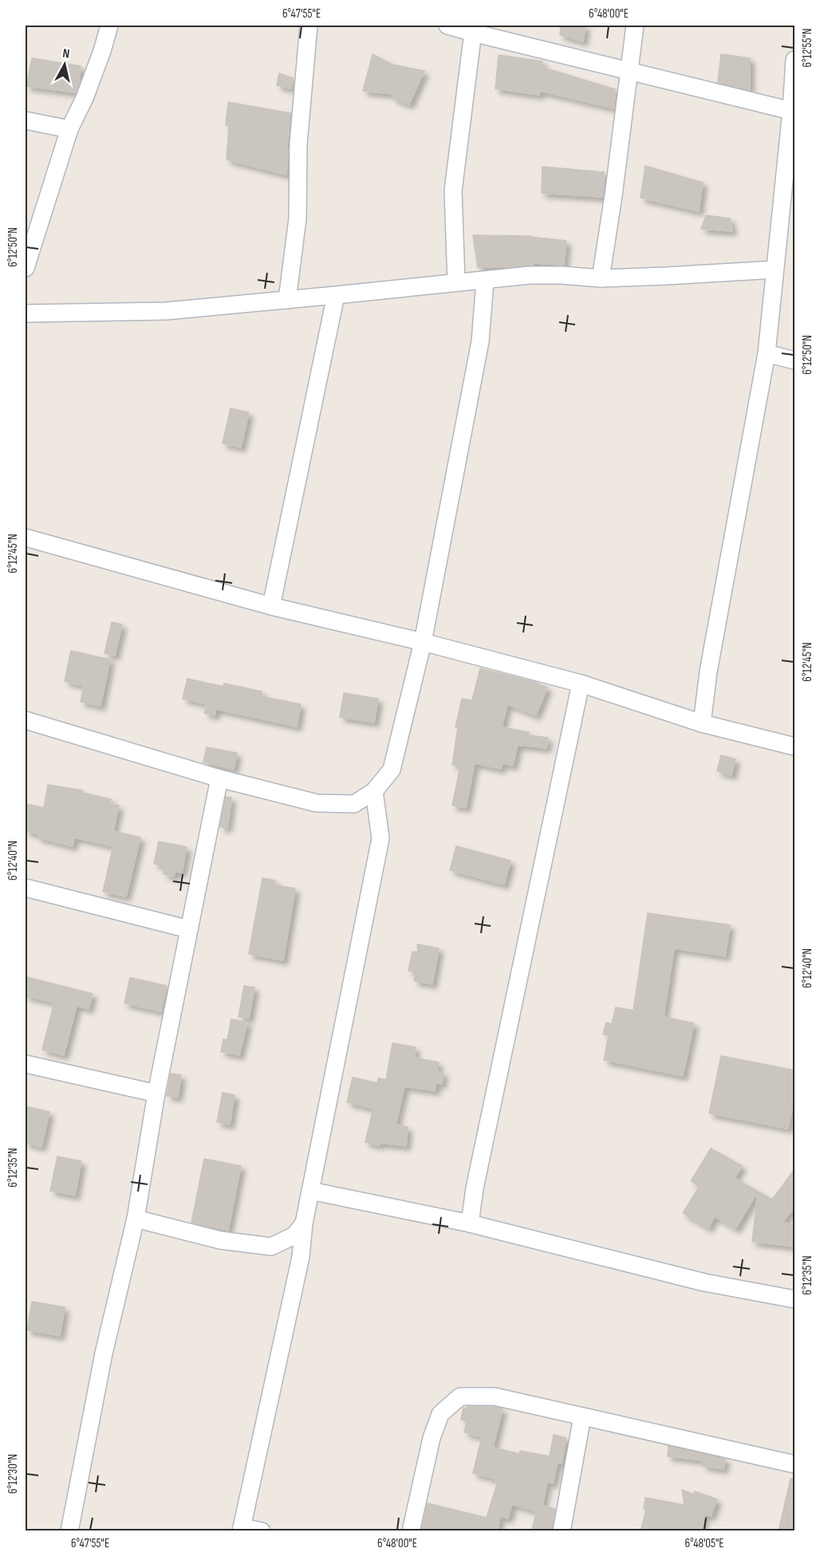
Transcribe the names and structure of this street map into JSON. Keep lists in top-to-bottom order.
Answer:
{
  "north": "top",
  "coordinates": [
    "6°47'55\"E",
    "6°48'00\"E",
    "6°12'55\"N",
    "6°12'50\"N",
    "6°12'45\"N",
    "6°12'40\"N",
    "6°12'35\"N",
    "6°12'30\"N",
    "6°48'05\"E"
  ]
}
